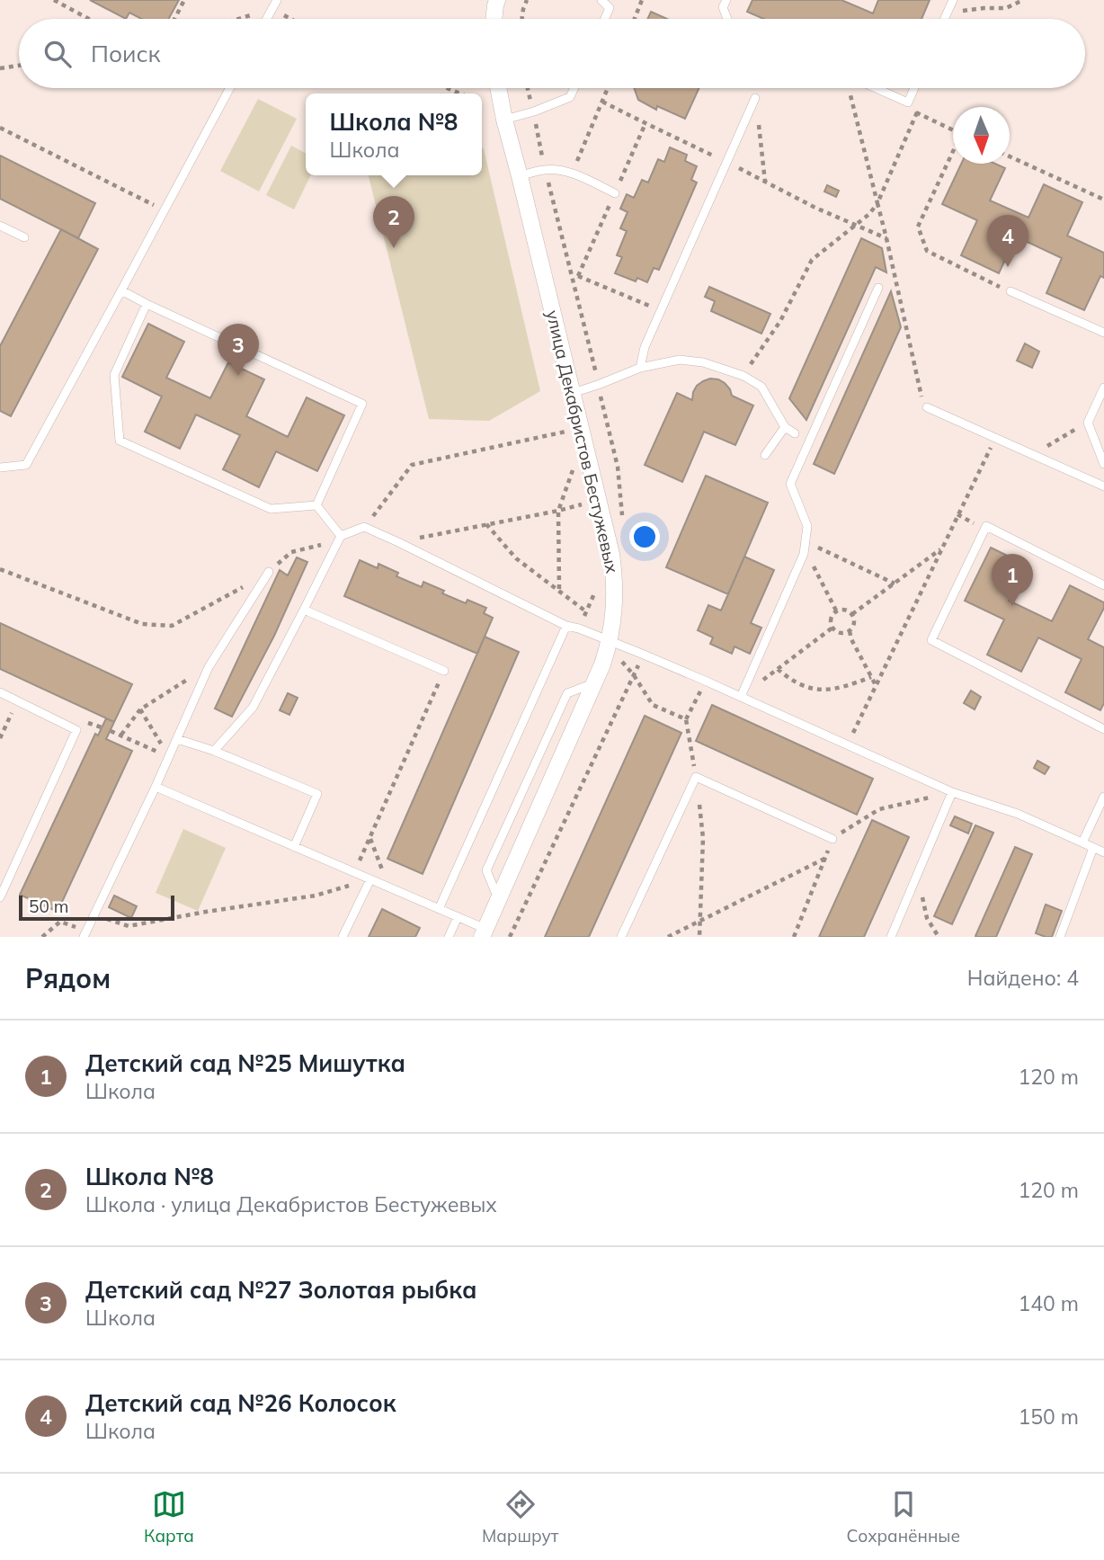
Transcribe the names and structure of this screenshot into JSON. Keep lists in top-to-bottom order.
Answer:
{
  "streets": {
    "street": ["улица Декабристов Бестужевых"]
  },
  "scale_bar": "50 m",
  "north": "bottom",
  "page": {
    "search": "Поиск",
    "popup": ["Школа №8", "Школа"],
    "pins": [
      "2",
      "4",
      "3",
      "1"
    ],
    "scale": "50 m",
    "heading": ["Рядом", "Найдено: 4"],
    "list": [
      {
        "mark": "1",
        "name": "Детский сад №25 Мишутка",
        "note": "Школа",
        "value": "120 m"
      },
      {
        "mark": "2",
        "name": "Школа №8",
        "note": "Школа · улица Декабристов Бестужевых",
        "value": "120 m"
      },
      {
        "mark": "3",
        "name": "Детский сад №27 Золотая рыбка",
        "note": "Школа",
        "value": "140 m"
      },
      {
        "mark": "4",
        "name": "Детский сад №26 Колосок",
        "note": "Школа",
        "value": "150 m"
      }
    ],
    "nav": ["Карта", "Маршрут", "Сохранённые"]
  }
}
